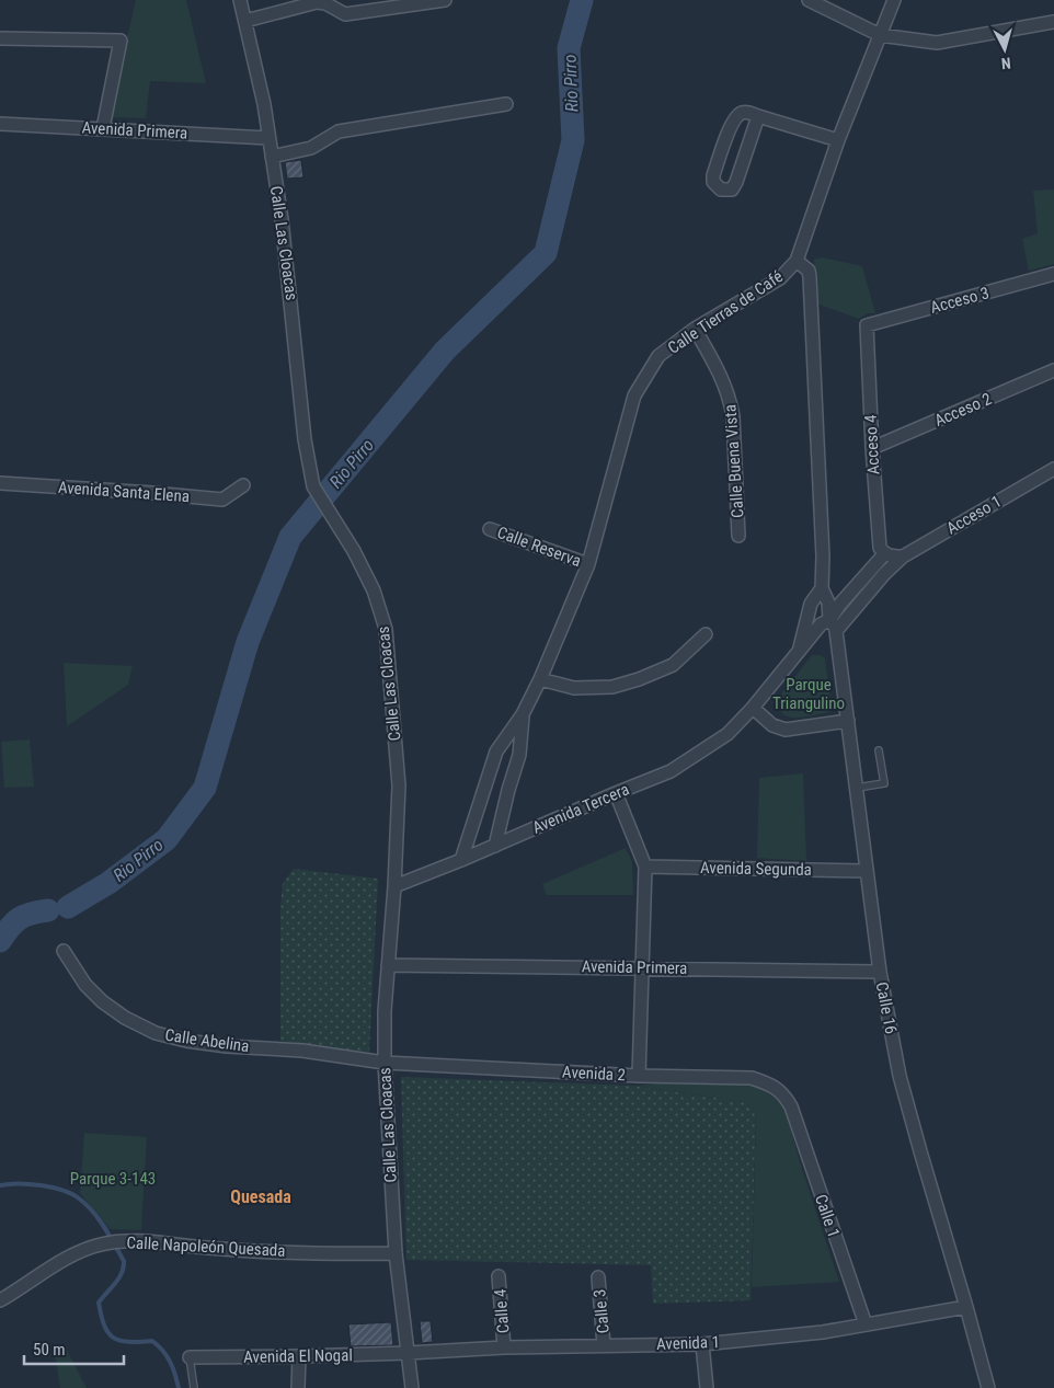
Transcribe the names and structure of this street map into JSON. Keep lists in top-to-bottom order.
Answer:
{
  "streets": {
    "street": [
      "Avenida Primera",
      "Calle Las Cloacas",
      "Acceso 3",
      "Calle Tierras de Café",
      "Acceso 2",
      "Acceso 4",
      "Calle Buena Vista",
      "Avenida Santa Elena",
      "Acceso 1",
      "Calle Reserva",
      "Avenida Tercera",
      "Avenida Segunda",
      "Calle 16",
      "Calle Abelina",
      "Avenida 2",
      "Calle 1",
      "Calle Napoleón Quesada",
      "Calle 4",
      "Calle 3",
      "Avenida 1",
      "Avenida El Nogal"
    ]
  },
  "crossings": [
    ["Avenida Primera", "Calle Las Cloacas"],
    ["Avenida Primera", "Calle 16"],
    ["Calle Las Cloacas", "Avenida Tercera"],
    ["Calle Las Cloacas", "Calle Abelina"],
    ["Calle Las Cloacas", "Avenida 2"],
    ["Calle Las Cloacas", "Calle Napoleón Quesada"],
    ["Calle Las Cloacas", "Avenida 1"],
    ["Calle Las Cloacas", "Avenida El Nogal"],
    ["Acceso 3", "Acceso 4"],
    ["Calle Tierras de Café", "Calle Buena Vista"],
    ["Calle Tierras de Café", "Calle Reserva"],
    ["Calle Tierras de Café", "Avenida Tercera"],
    ["Acceso 2", "Acceso 4"],
    ["Acceso 4", "Acceso 1"],
    ["Avenida Tercera", "Calle 16"],
    ["Avenida Segunda", "Calle 16"],
    ["Calle 16", "Avenida 1"],
    ["Calle Abelina", "Avenida 2"],
    ["Avenida 2", "Calle 1"],
    ["Calle 1", "Avenida 1"],
    ["Calle 4", "Avenida 1"],
    ["Calle 3", "Avenida 1"],
    ["Avenida 1", "Avenida El Nogal"]
  ],
  "districts": ["Quesada"],
  "water": ["Rio Pirro"],
  "parks": ["Parque Triangulino", "Parque 3-143"],
  "scale_bar": "50 m",
  "north": "bottom"
}
